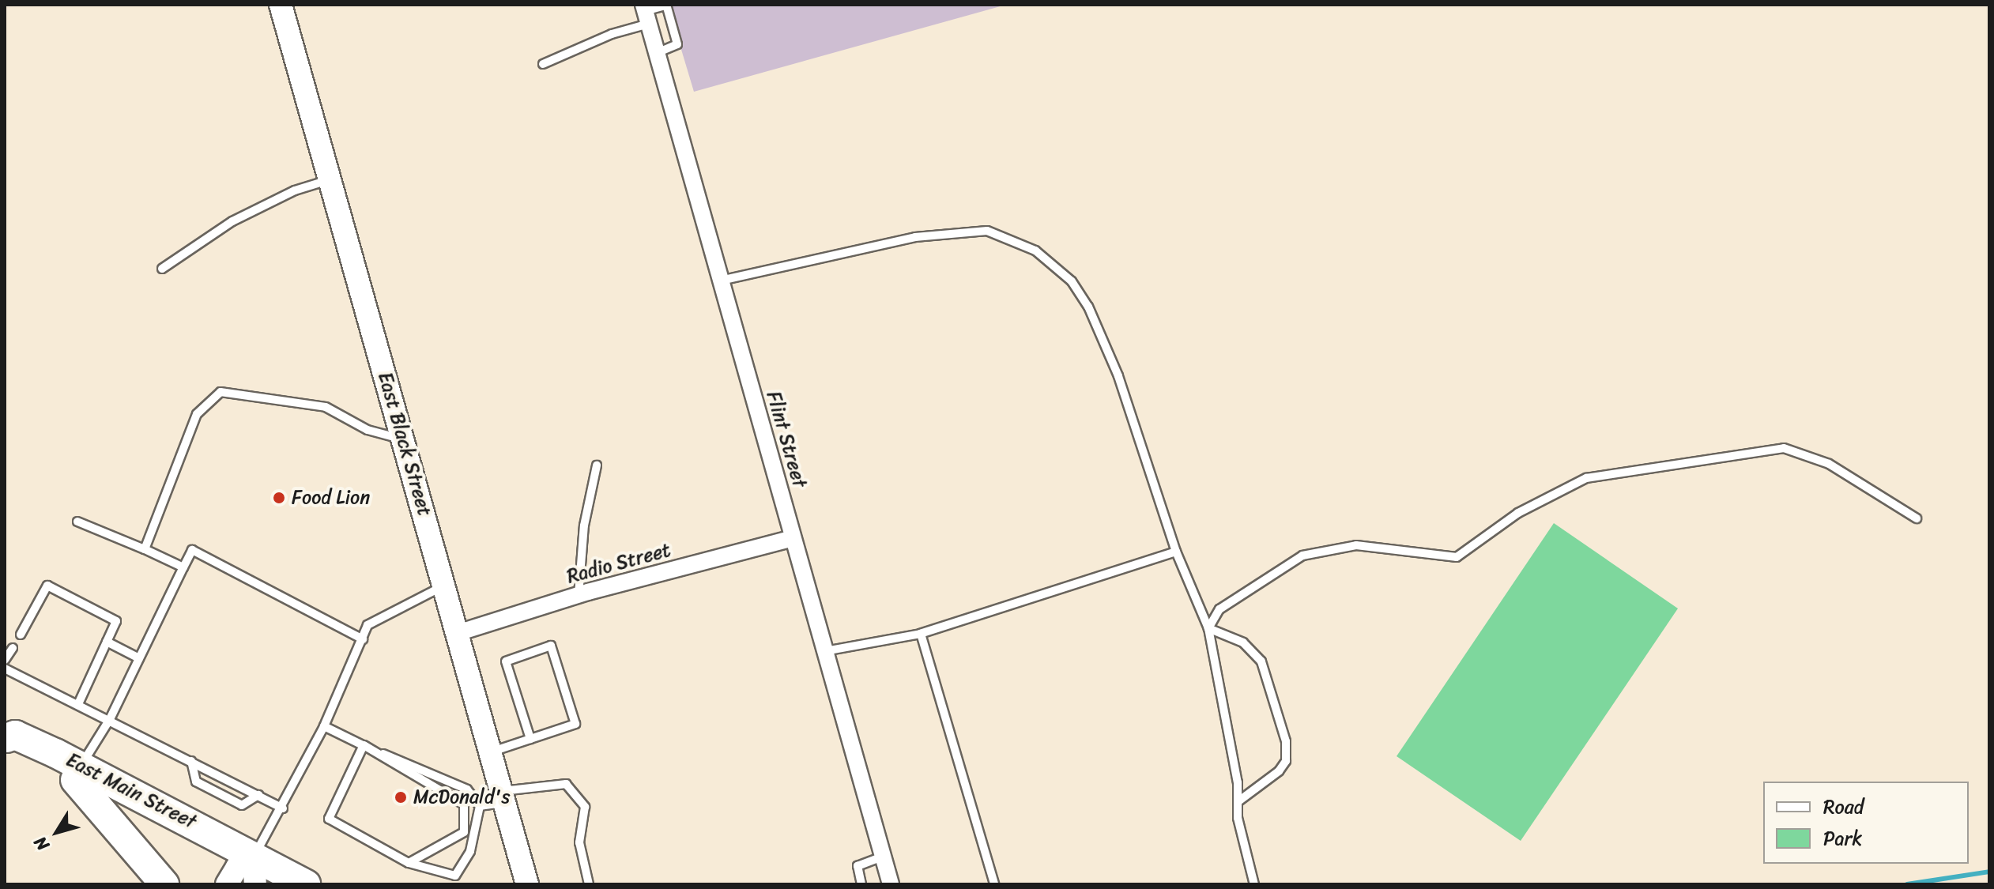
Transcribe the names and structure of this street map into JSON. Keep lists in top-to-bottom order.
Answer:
{
  "streets": {
    "highway": ["East Main Street"],
    "street": ["Flint Street", "East Black Street", "Radio Street"]
  },
  "crossings": [
    ["Flint Street", "Radio Street"],
    ["East Black Street", "Radio Street"]
  ],
  "places": ["Food Lion", "McDonald's"],
  "legend": ["Road", "Park"],
  "north": "bottom left"
}
